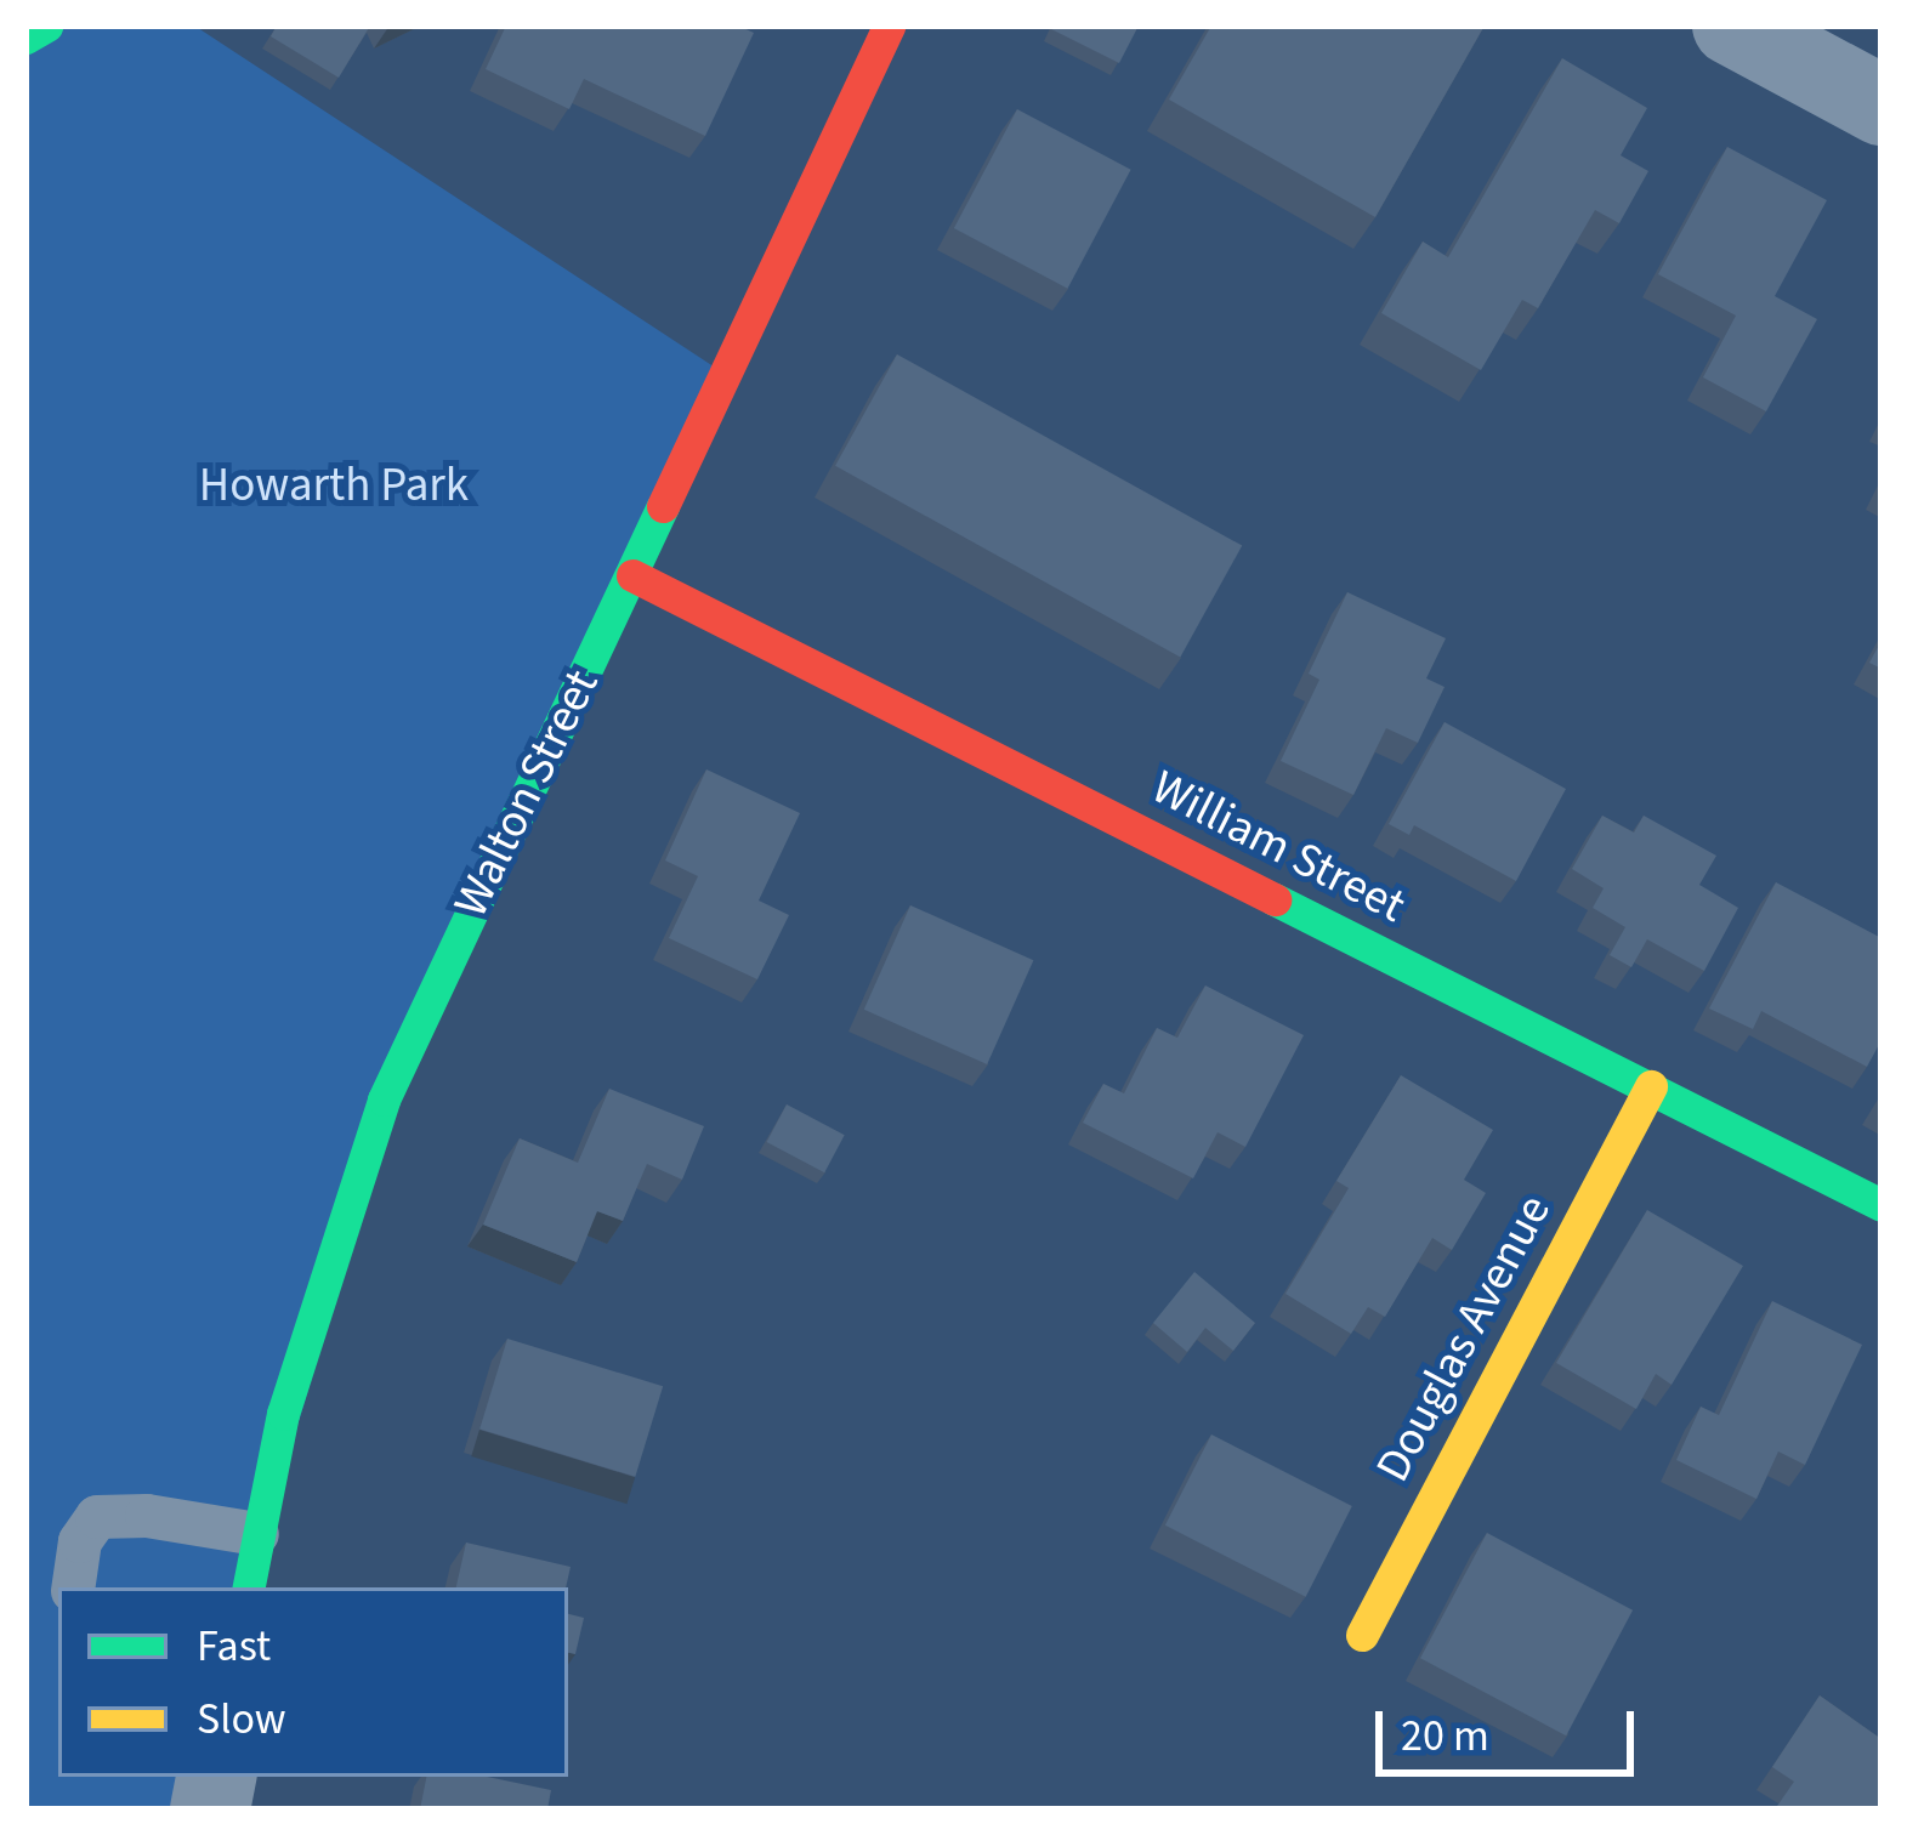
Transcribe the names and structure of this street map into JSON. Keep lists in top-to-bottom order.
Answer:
{
  "streets": {
    "street": ["Walton Street", "William Street", "Douglas Avenue"]
  },
  "crossings": [
    ["Walton Street", "William Street"],
    ["William Street", "Douglas Avenue"]
  ],
  "parks": ["Howarth Park"],
  "legend": ["Fast", "Slow"],
  "scale_bar": "20 m"
}
